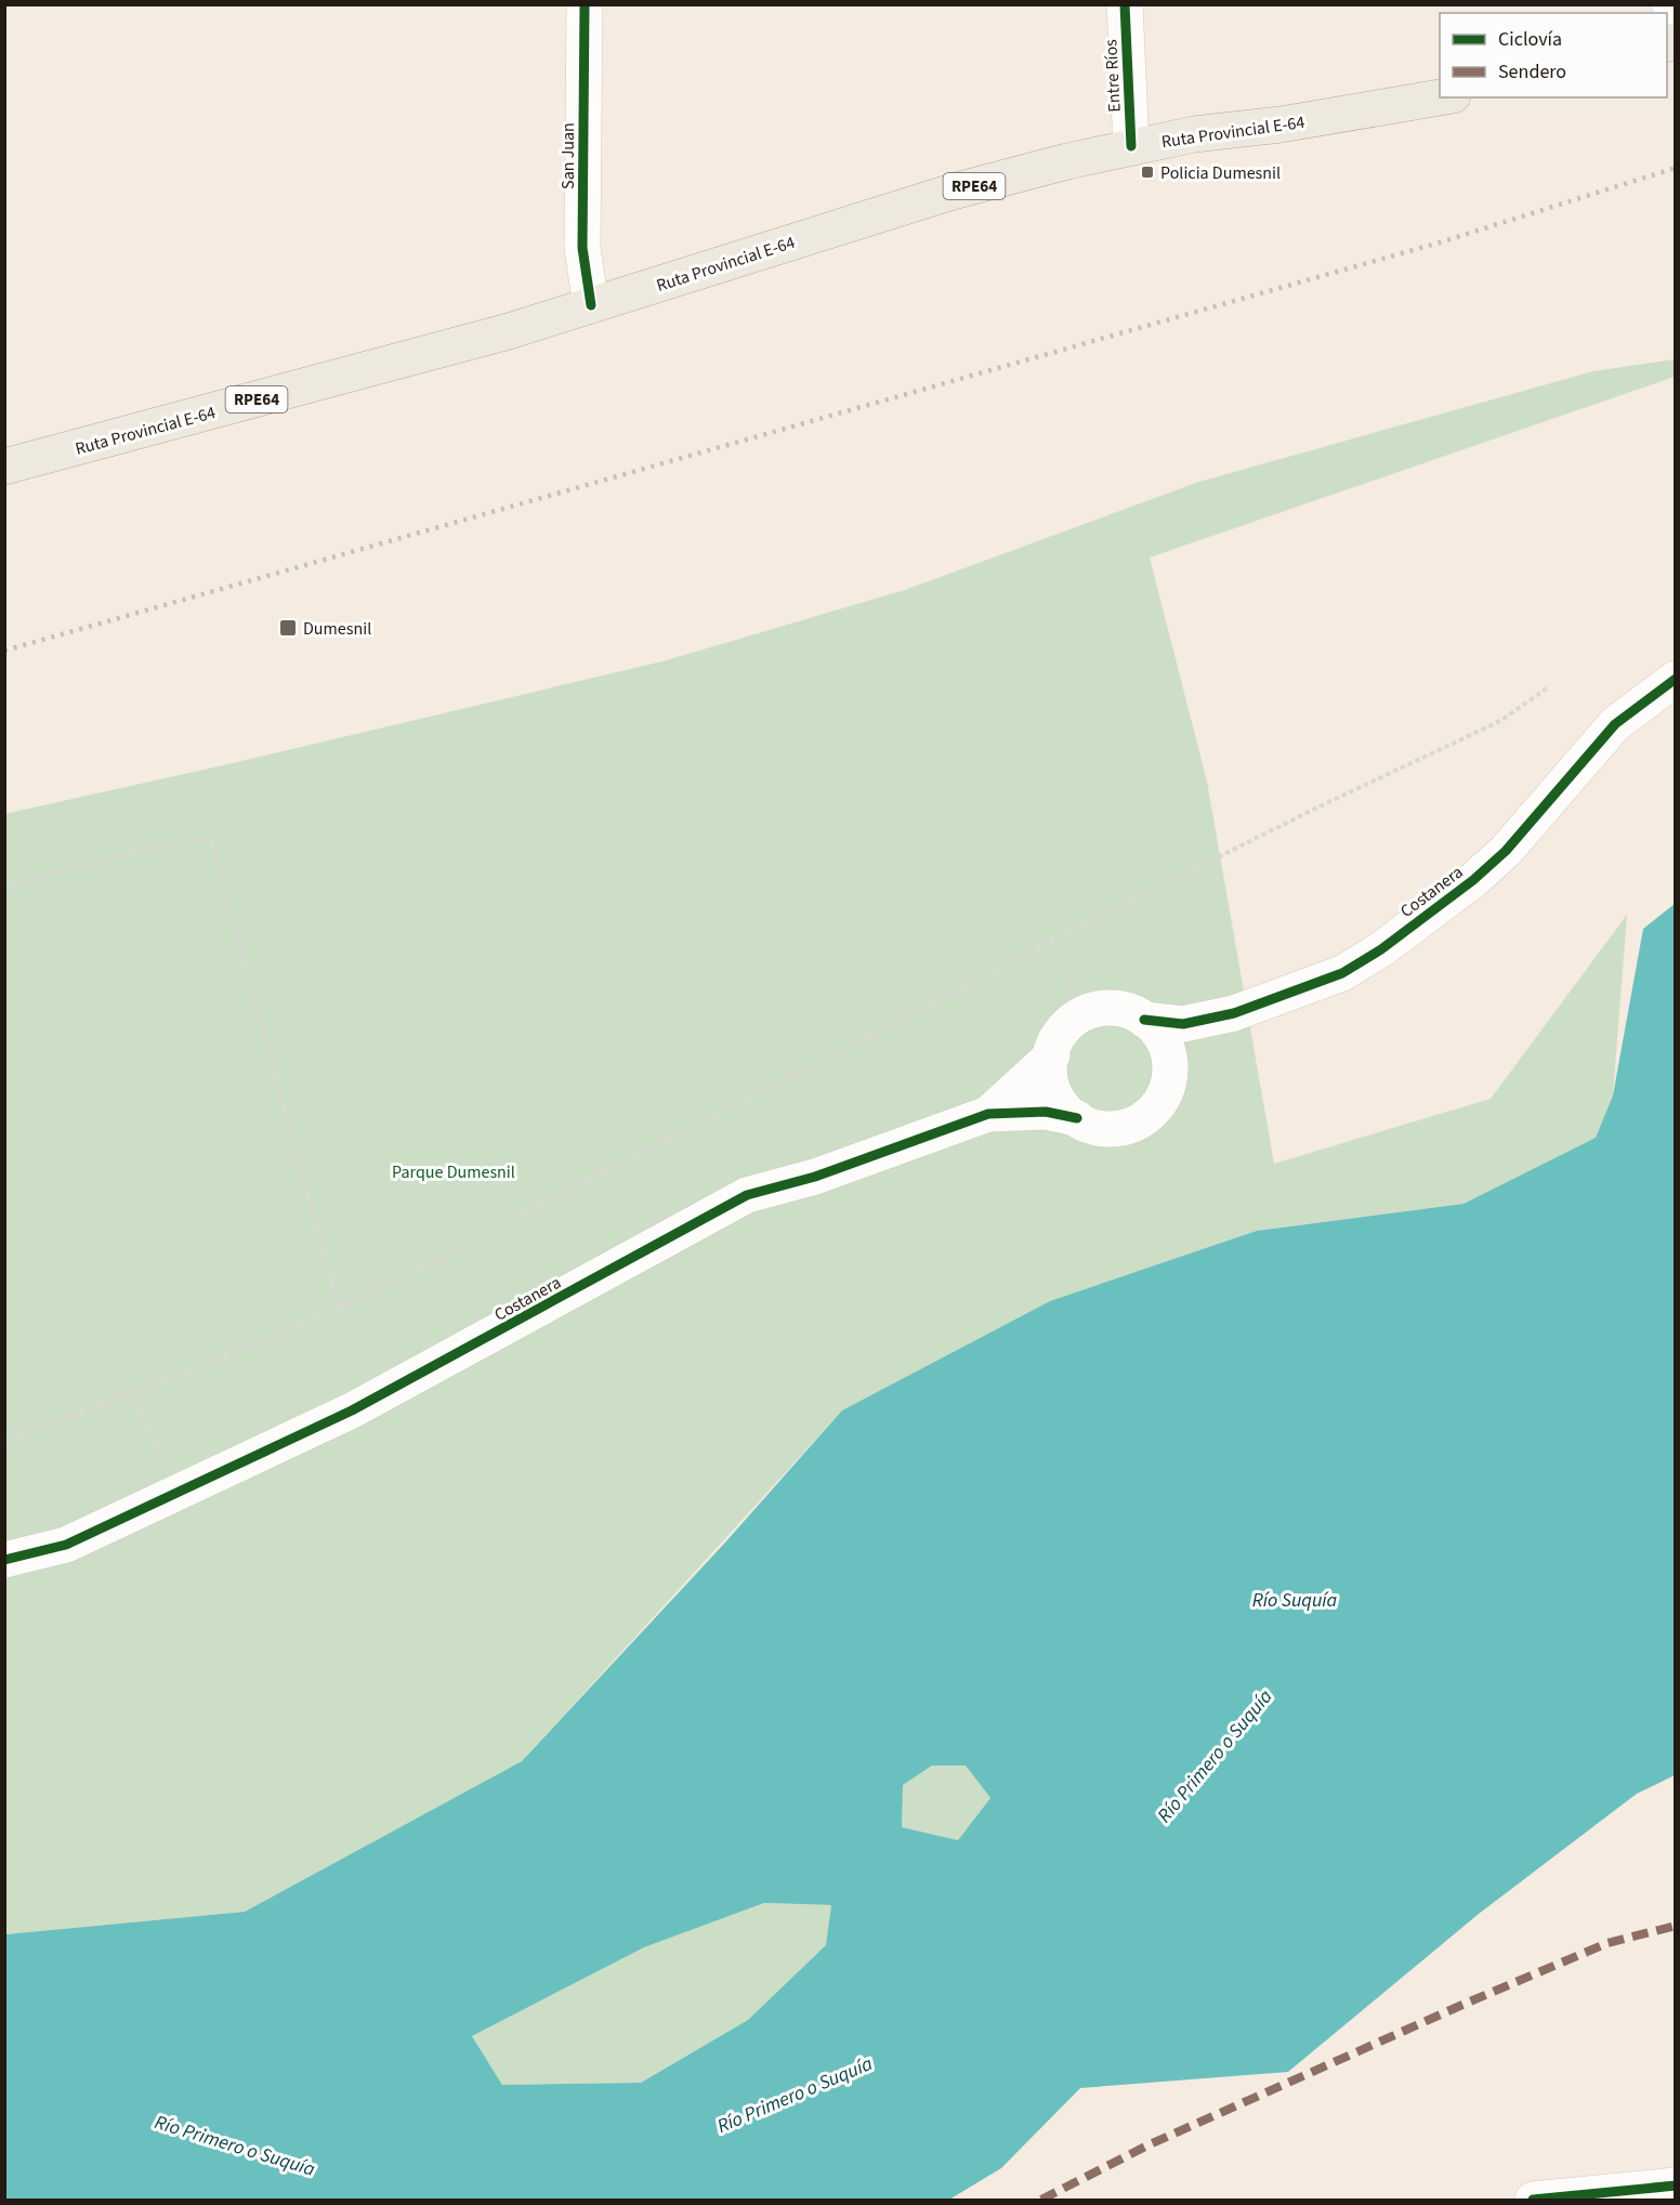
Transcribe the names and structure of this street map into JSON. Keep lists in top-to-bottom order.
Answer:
{
  "streets": {
    "main road": ["Ruta Provincial E-64", "RPE64"],
    "street": ["Entre Ríos", "San Juan", "Costanera"]
  },
  "crossings": [
    ["Entre Ríos", "Ruta Provincial E-64"],
    ["Ruta Provincial E-64", "San Juan"]
  ],
  "water": ["Río Suquía", "Río Primero o Suquía"],
  "parks": ["Parque Dumesnil"],
  "places": {
    "transit": ["Policia Dumesnil", "Dumesnil"]
  },
  "legend": ["Ciclovía", "Sendero"]
}
